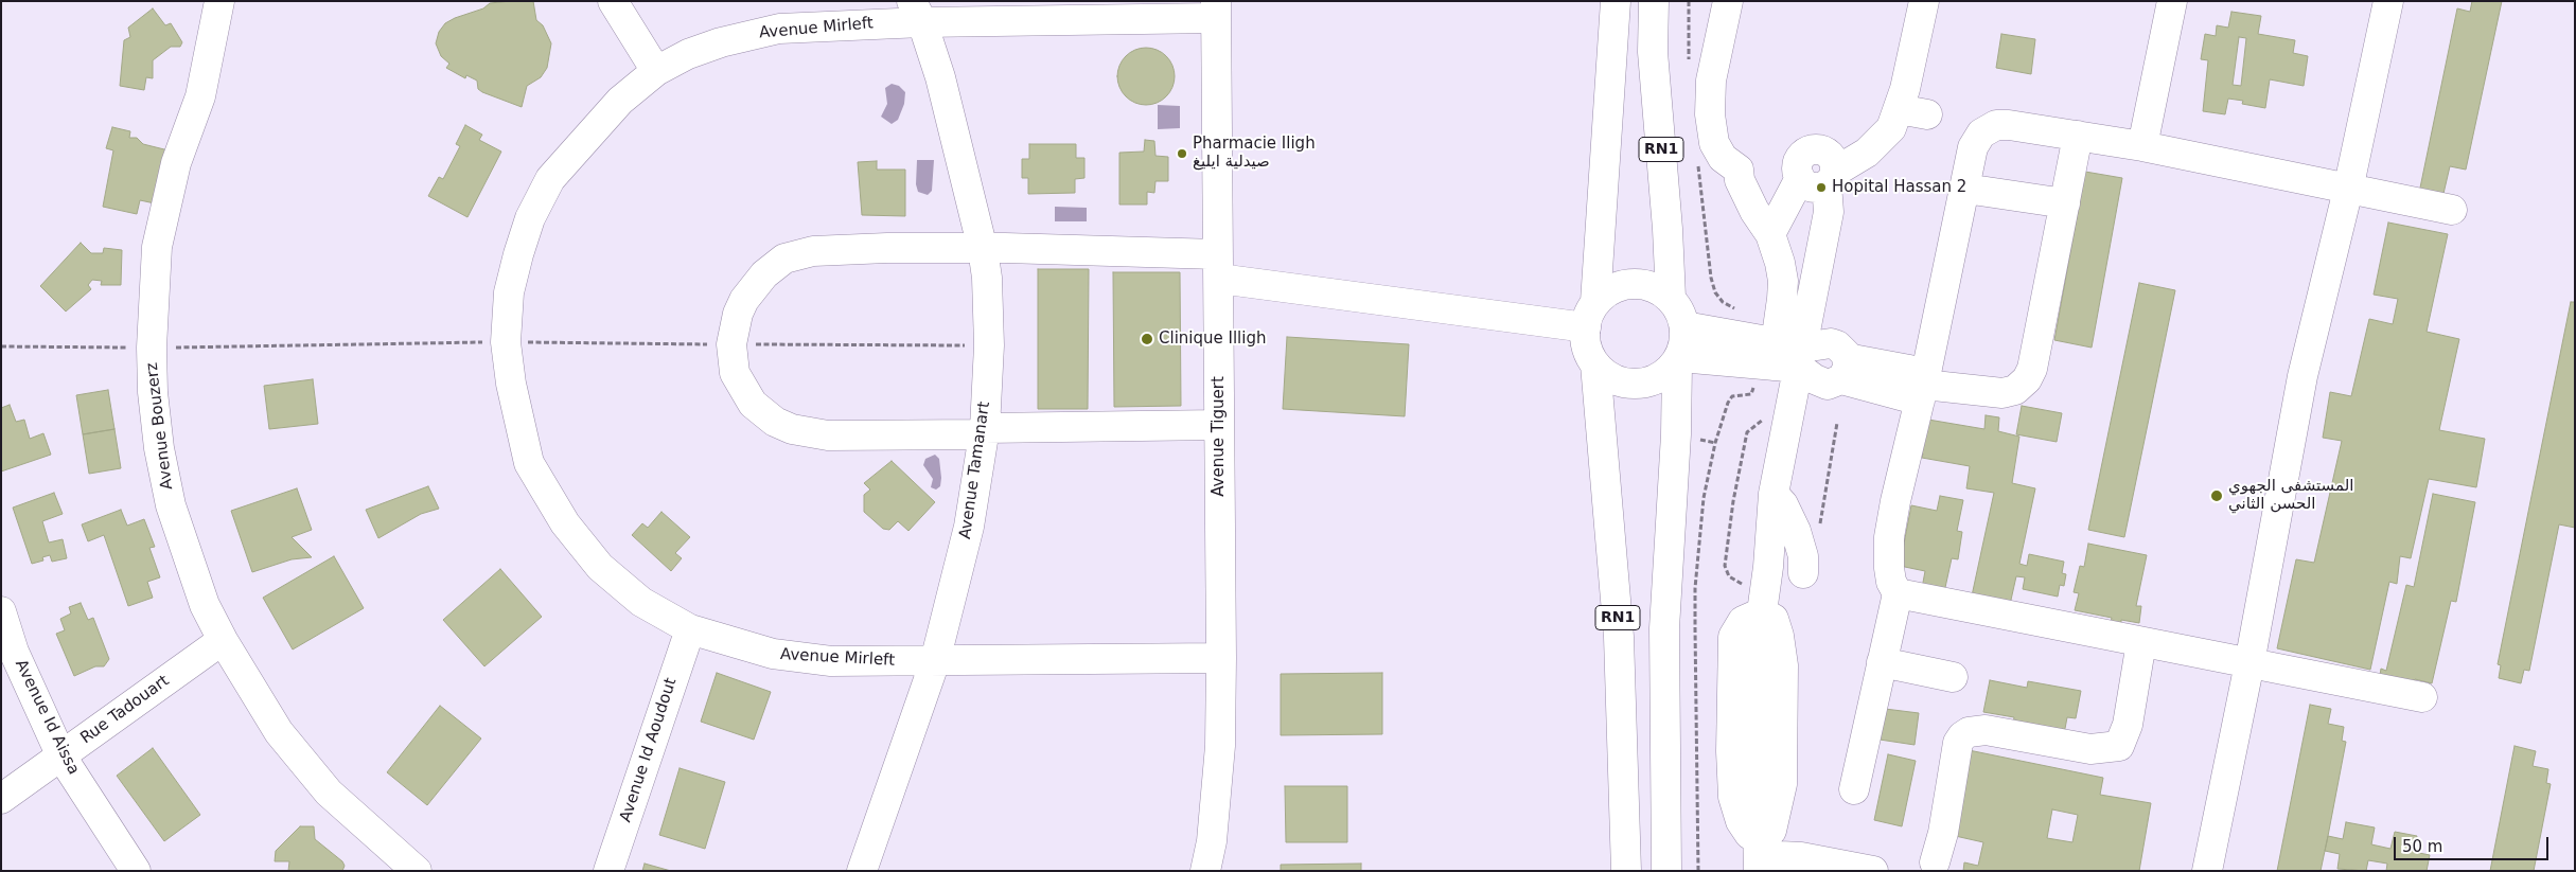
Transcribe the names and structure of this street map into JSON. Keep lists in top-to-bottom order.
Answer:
{
  "streets": {
    "main road": [
      "Avenue Mirleft",
      "RN1",
      "Avenue Bouzerz",
      "Avenue Tiguert",
      "Avenue Tamanart",
      "Rue Tadouart",
      "Avenue Id Aissa",
      "Avenue Id Aoudout"
    ]
  },
  "crossings": [
    ["Avenue Mirleft", "Avenue Tiguert"],
    ["Avenue Mirleft", "Avenue Tamanart"],
    ["Avenue Mirleft", "Avenue Id Aoudout"],
    ["Avenue Bouzerz", "Rue Tadouart"],
    ["Rue Tadouart", "Avenue Id Aissa"]
  ],
  "places": [
    "Pharmacie Iligh صيدلية ايليغ",
    "Hopital Hassan 2",
    "Clinique Illigh",
    "المستشفى الجهوي الحسن الثاني"
  ],
  "scale_bar": "50 m"
}
